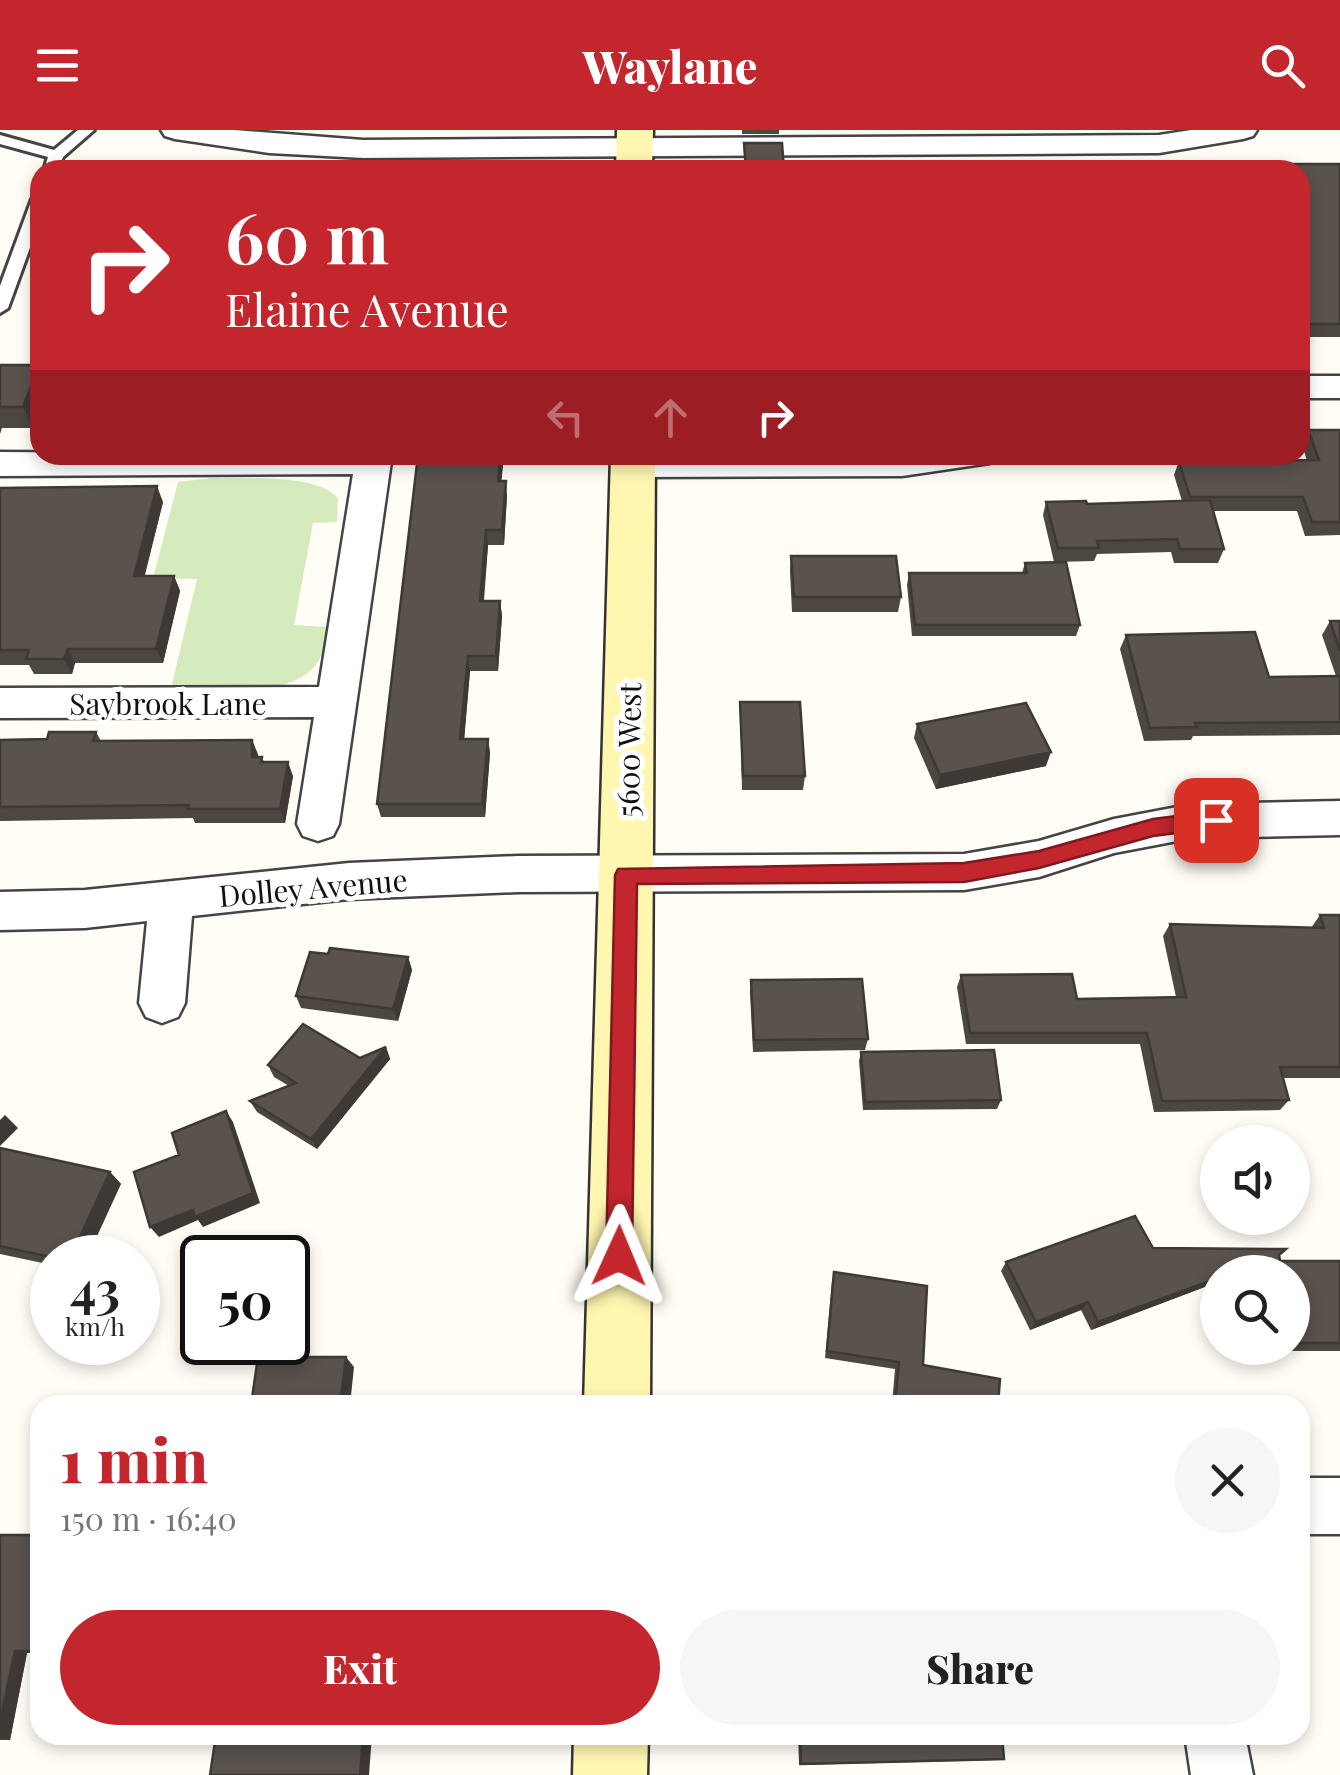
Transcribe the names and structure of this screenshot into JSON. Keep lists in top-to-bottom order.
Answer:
{
  "streets": {
    "main road": ["5600 West"],
    "street": ["Saybrook Lane", "Dolley Avenue"]
  },
  "crossings": [
    ["5600 West", "Dolley Avenue"]
  ],
  "page": {
    "header": "Waylane",
    "turn": ["60 m", "Elaine Avenue"],
    "speed": "43 km/h",
    "limit": "50",
    "heading": ["1 min", "150 m · 16:40"],
    "buttons": ["Exit", "Share"]
  }
}
